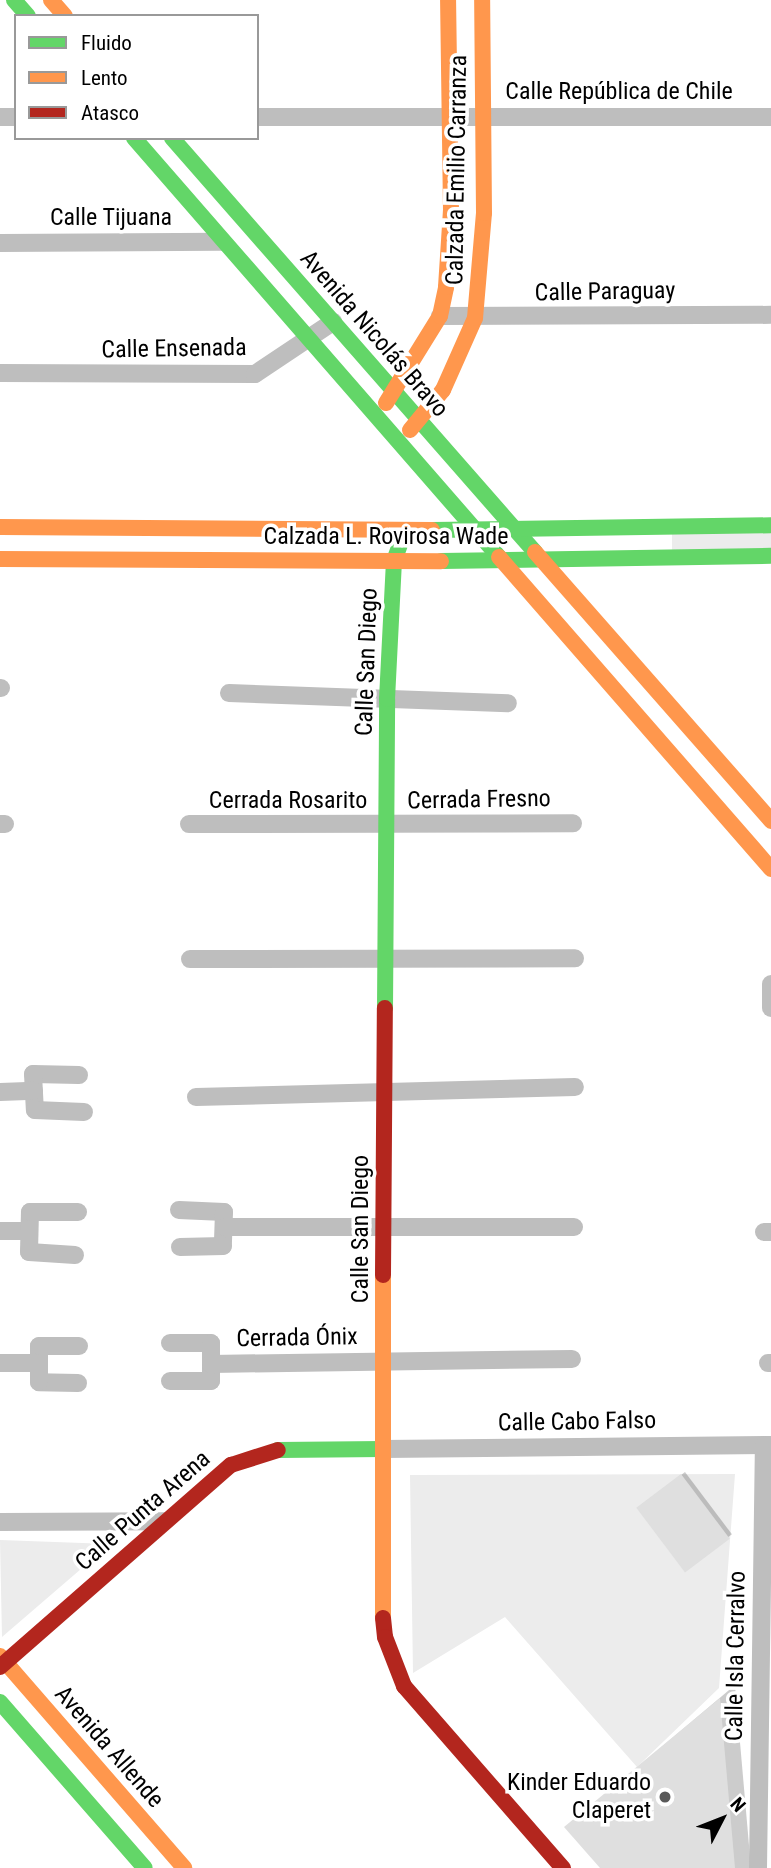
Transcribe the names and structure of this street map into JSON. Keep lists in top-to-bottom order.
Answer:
{
  "streets": {
    "street": [
      "Calle República de Chile",
      "Calzada Emilio Carranza",
      "Calle Tijuana",
      "Calle Paraguay",
      "Avenida Nicolás Bravo",
      "Calle Ensenada",
      "Calzada L. Rovirosa Wade",
      "Calle San Diego",
      "Cerrada Fresno",
      "Cerrada Rosarito",
      "Cerrada Ónix",
      "Calle Cabo Falso",
      "Calle Punta Arena",
      "Calle Isla Cerralvo",
      "Avenida Allende"
    ]
  },
  "crossings": [
    ["Calle República de Chile", "Calzada Emilio Carranza"],
    ["Calzada Emilio Carranza", "Calle Paraguay"],
    ["Calzada Emilio Carranza", "Avenida Nicolás Bravo"],
    ["Avenida Nicolás Bravo", "Calle Ensenada"],
    ["Avenida Nicolás Bravo", "Calzada L. Rovirosa Wade"],
    ["Calzada L. Rovirosa Wade", "Calle San Diego"],
    ["Calle San Diego", "Cerrada Fresno"],
    ["Calle San Diego", "Cerrada Rosarito"],
    ["Calle San Diego", "Cerrada Ónix"],
    ["Calle San Diego", "Calle Cabo Falso"],
    ["Calle San Diego", "Calle Punta Arena"],
    ["Cerrada Fresno", "Cerrada Rosarito"],
    ["Calle Cabo Falso", "Calle Punta Arena"],
    ["Calle Cabo Falso", "Calle Isla Cerralvo"],
    ["Calle Punta Arena", "Avenida Allende"]
  ],
  "places": ["Kinder Eduardo Claperet"],
  "legend": ["Fluido", "Lento", "Atasco"],
  "north": "top right"
}
